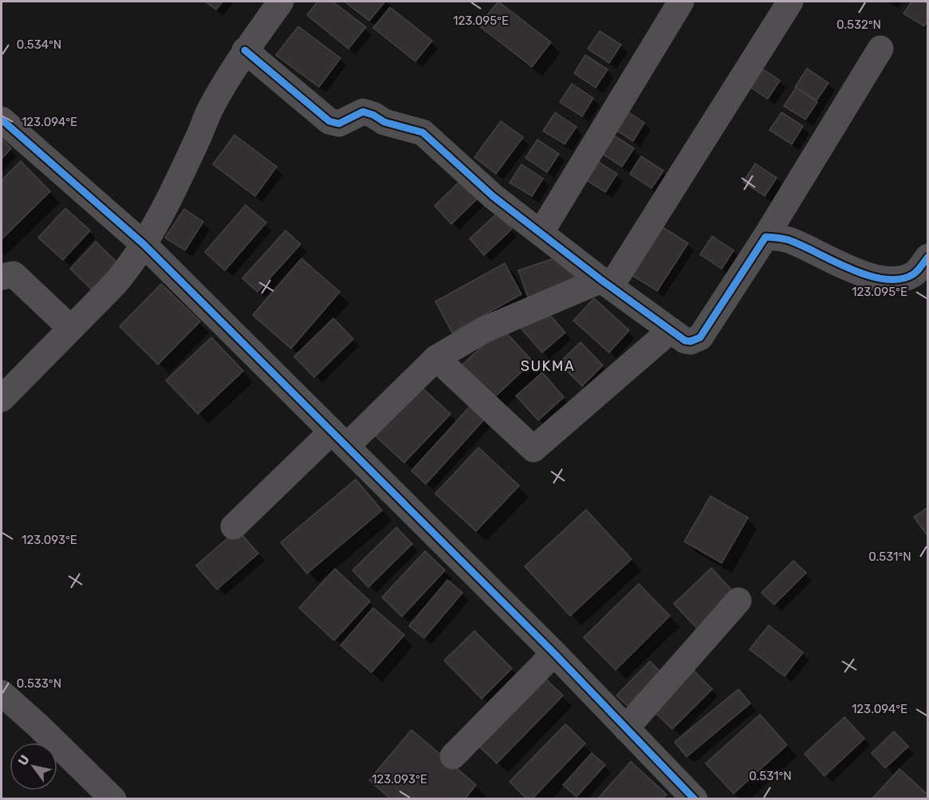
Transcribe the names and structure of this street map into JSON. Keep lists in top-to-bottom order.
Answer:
{
  "districts": ["SUKMA"],
  "north": "top left",
  "coordinates": [
    "123.095°E",
    "0.532°N",
    "0.534°N",
    "123.094°E",
    "123.093°E",
    "0.531°N",
    "0.533°N"
  ]
}
